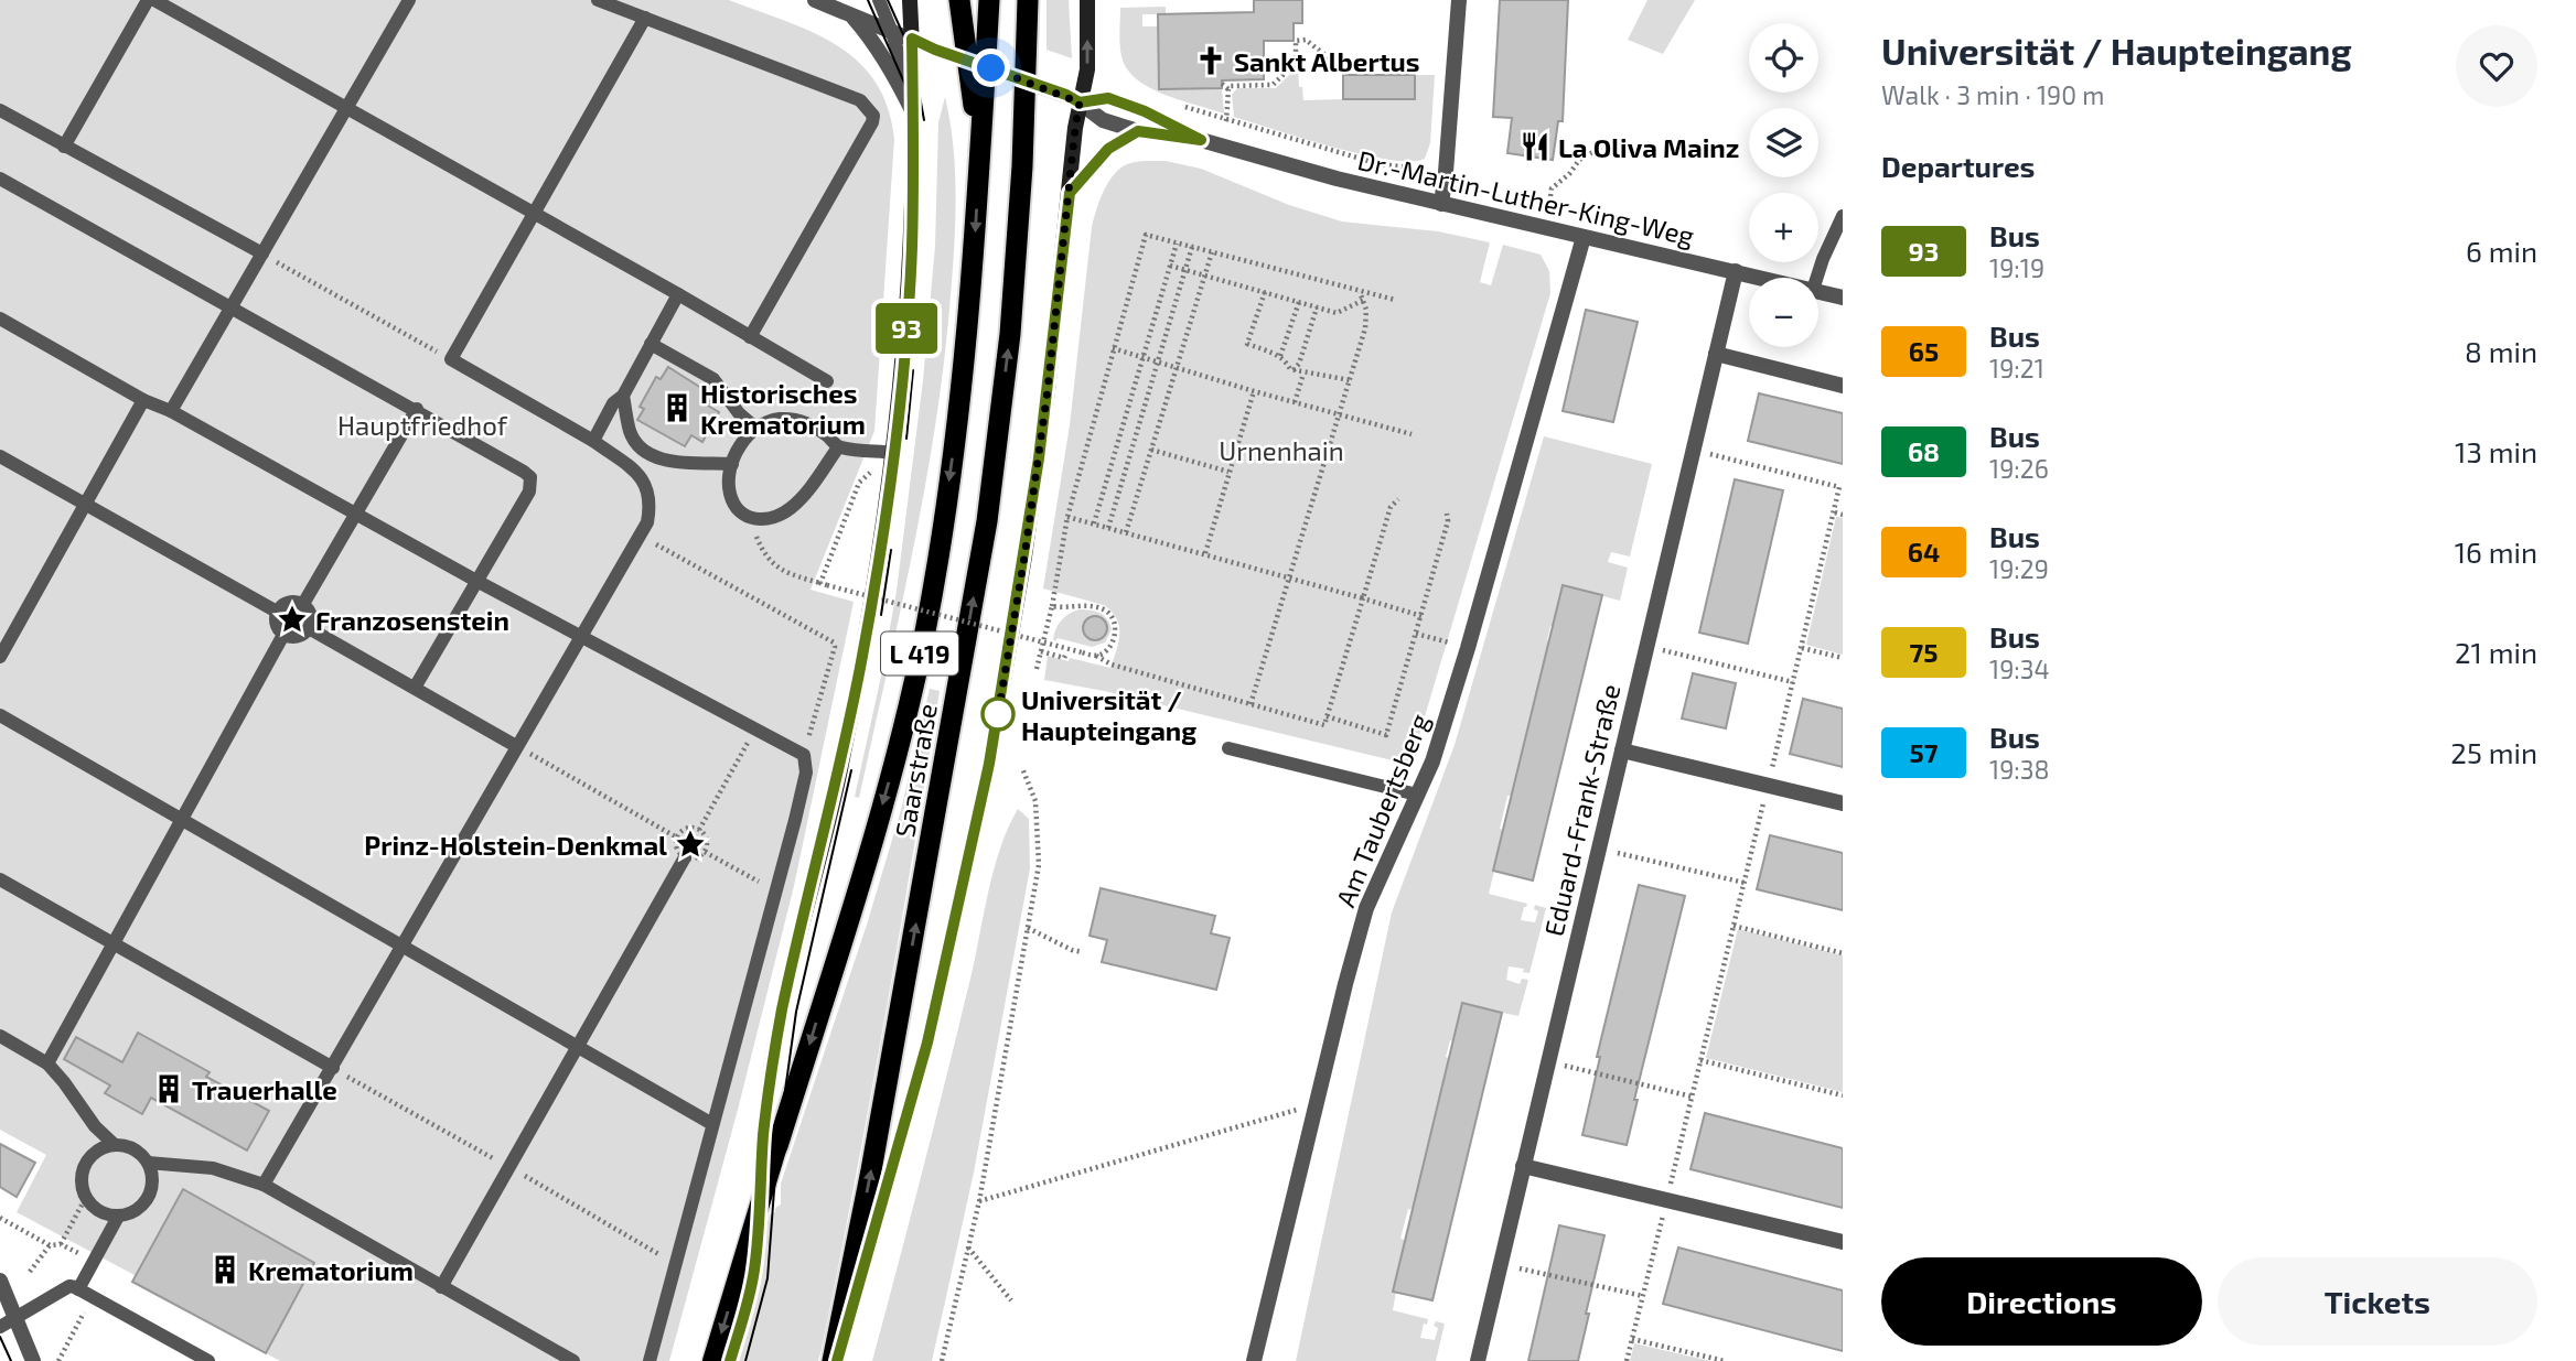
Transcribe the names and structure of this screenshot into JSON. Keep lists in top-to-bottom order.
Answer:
{
  "streets": {
    "highway": ["L 419", "Saarstraße"],
    "street": ["Dr.-Martin-Luther-King-Weg", "Am Taubertsberg", "Eduard-Frank-Straße"]
  },
  "crossings": [
    ["Dr.-Martin-Luther-King-Weg", "Saarstraße"],
    ["Dr.-Martin-Luther-King-Weg", "Am Taubertsberg"],
    ["Dr.-Martin-Luther-King-Weg", "Eduard-Frank-Straße"]
  ],
  "parks": ["Hauptfriedhof", "Urnenhain"],
  "places": {
    "church": ["Sankt Albertus"],
    "restaurant": ["La Oliva Mainz"],
    "building": ["Historisches Krematorium", "Trauerhalle", "Krematorium"],
    "place": ["Franzosenstein", "Prinz-Holstein-Denkmal"],
    "other": ["Universität / Haupteingang"]
  },
  "lines": ["bus line 93"],
  "page": {
    "on_map": "93",
    "heading": [
      ["Universität / Haupteingang", "Walk · 3 min · 190 m"],
      "Departures"
    ],
    "map_buttons": ["+", "−"],
    "list": [
      {
        "mark": "93",
        "name": "Bus",
        "note": "19:19",
        "value": "6 min"
      },
      {
        "mark": "65",
        "name": "Bus",
        "note": "19:21",
        "value": "8 min"
      },
      {
        "mark": "68",
        "name": "Bus",
        "note": "19:26",
        "value": "13 min"
      },
      {
        "mark": "64",
        "name": "Bus",
        "note": "19:29",
        "value": "16 min"
      },
      {
        "mark": "75",
        "name": "Bus",
        "note": "19:34",
        "value": "21 min"
      },
      {
        "mark": "57",
        "name": "Bus",
        "note": "19:38",
        "value": "25 min"
      }
    ],
    "buttons": ["Directions", "Tickets"]
  }
}
